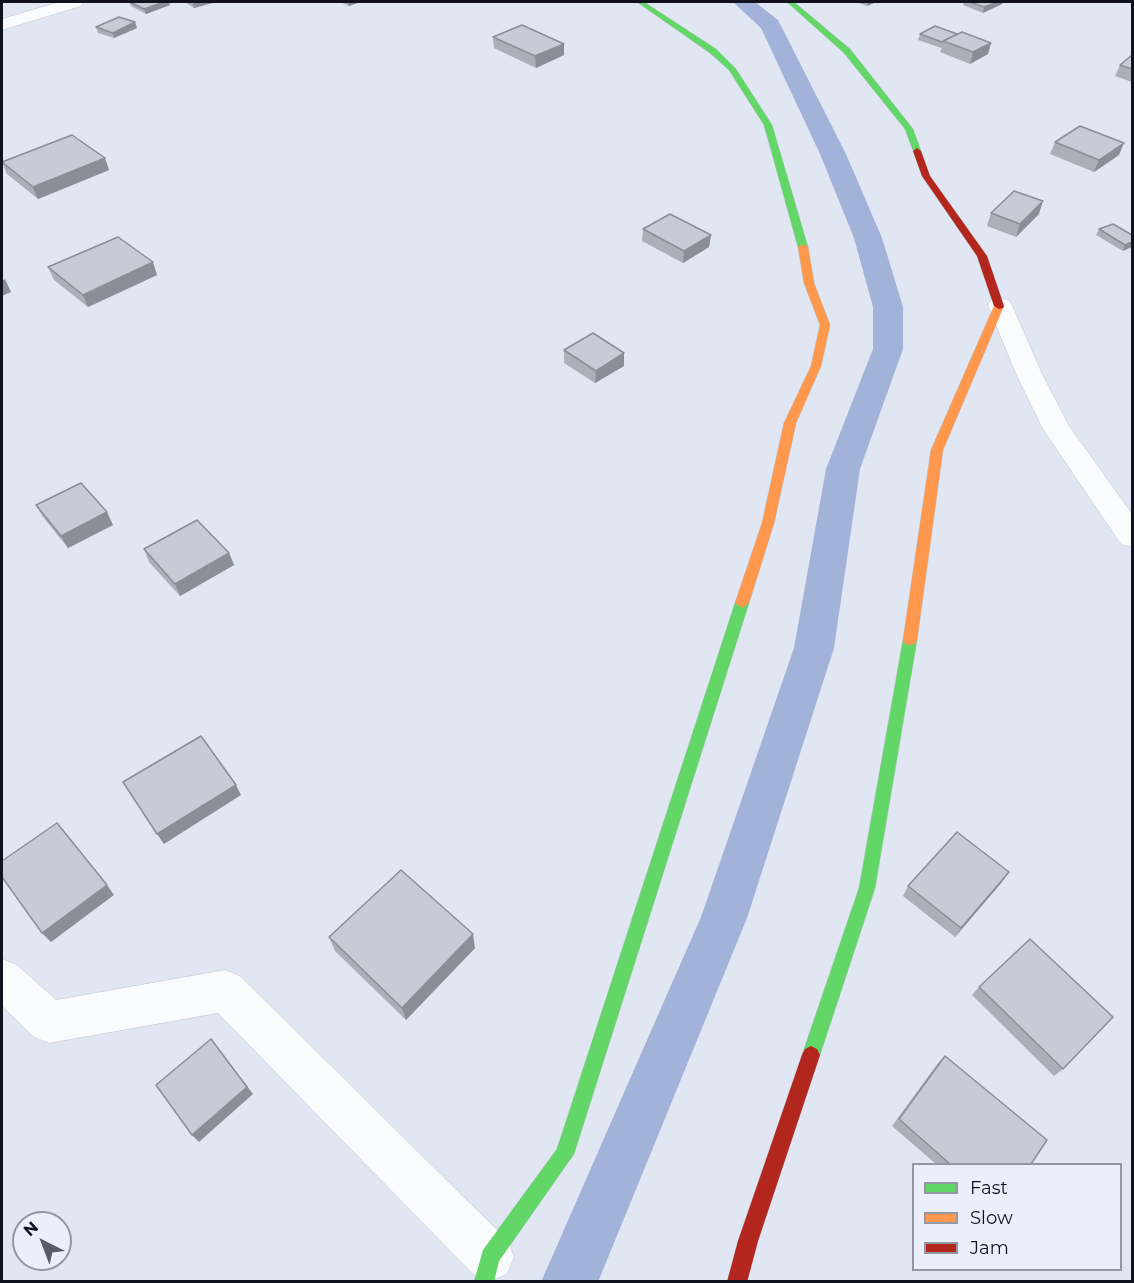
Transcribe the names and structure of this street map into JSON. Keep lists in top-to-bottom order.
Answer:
{
  "legend": ["Fast", "Slow", "Jam"],
  "north": "top left"
}
